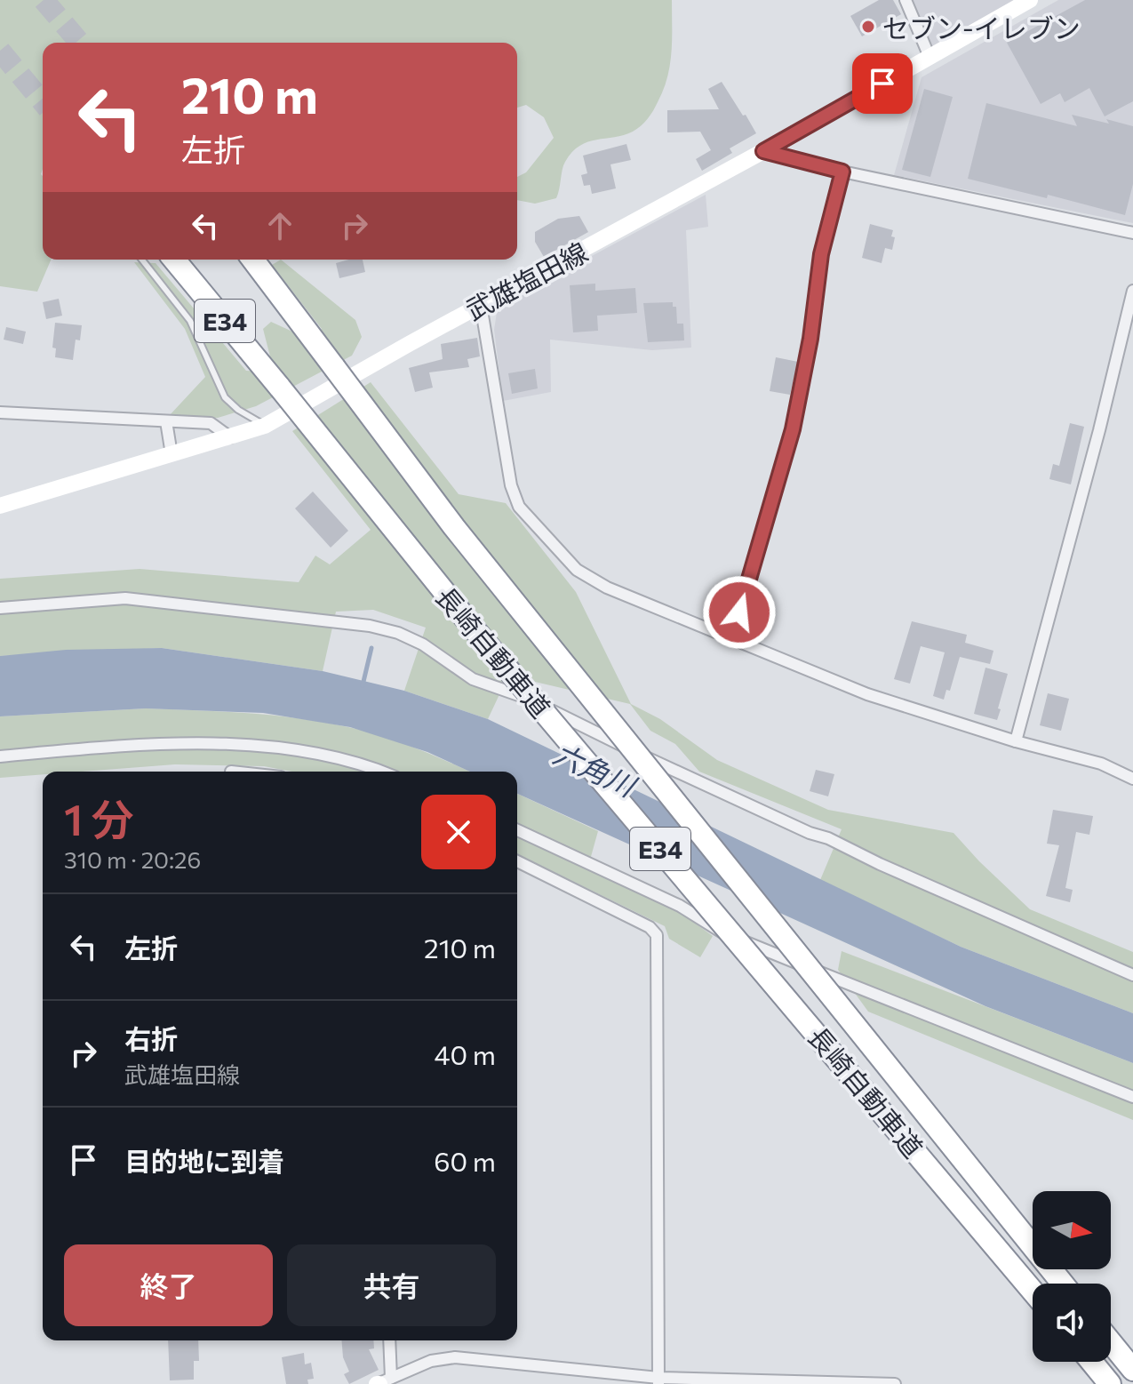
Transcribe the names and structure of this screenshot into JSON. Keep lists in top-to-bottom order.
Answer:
{
  "streets": {
    "highway": ["E34", "長崎自動車道"],
    "main road": ["武雄塩田線"]
  },
  "water": ["六角川"],
  "places": ["セブン-イレブン"],
  "north": "right",
  "page": {
    "turn": ["210 m", "左折"],
    "heading": ["1 分", "310 m · 20:26"],
    "list": [
      {
        "name": "左折",
        "value": "210 m"
      },
      {
        "name": "右折",
        "note": "武雄塩田線",
        "value": "40 m"
      },
      {
        "name": "目的地に到着",
        "value": "60 m"
      }
    ],
    "buttons": ["終了", "共有"]
  }
}
